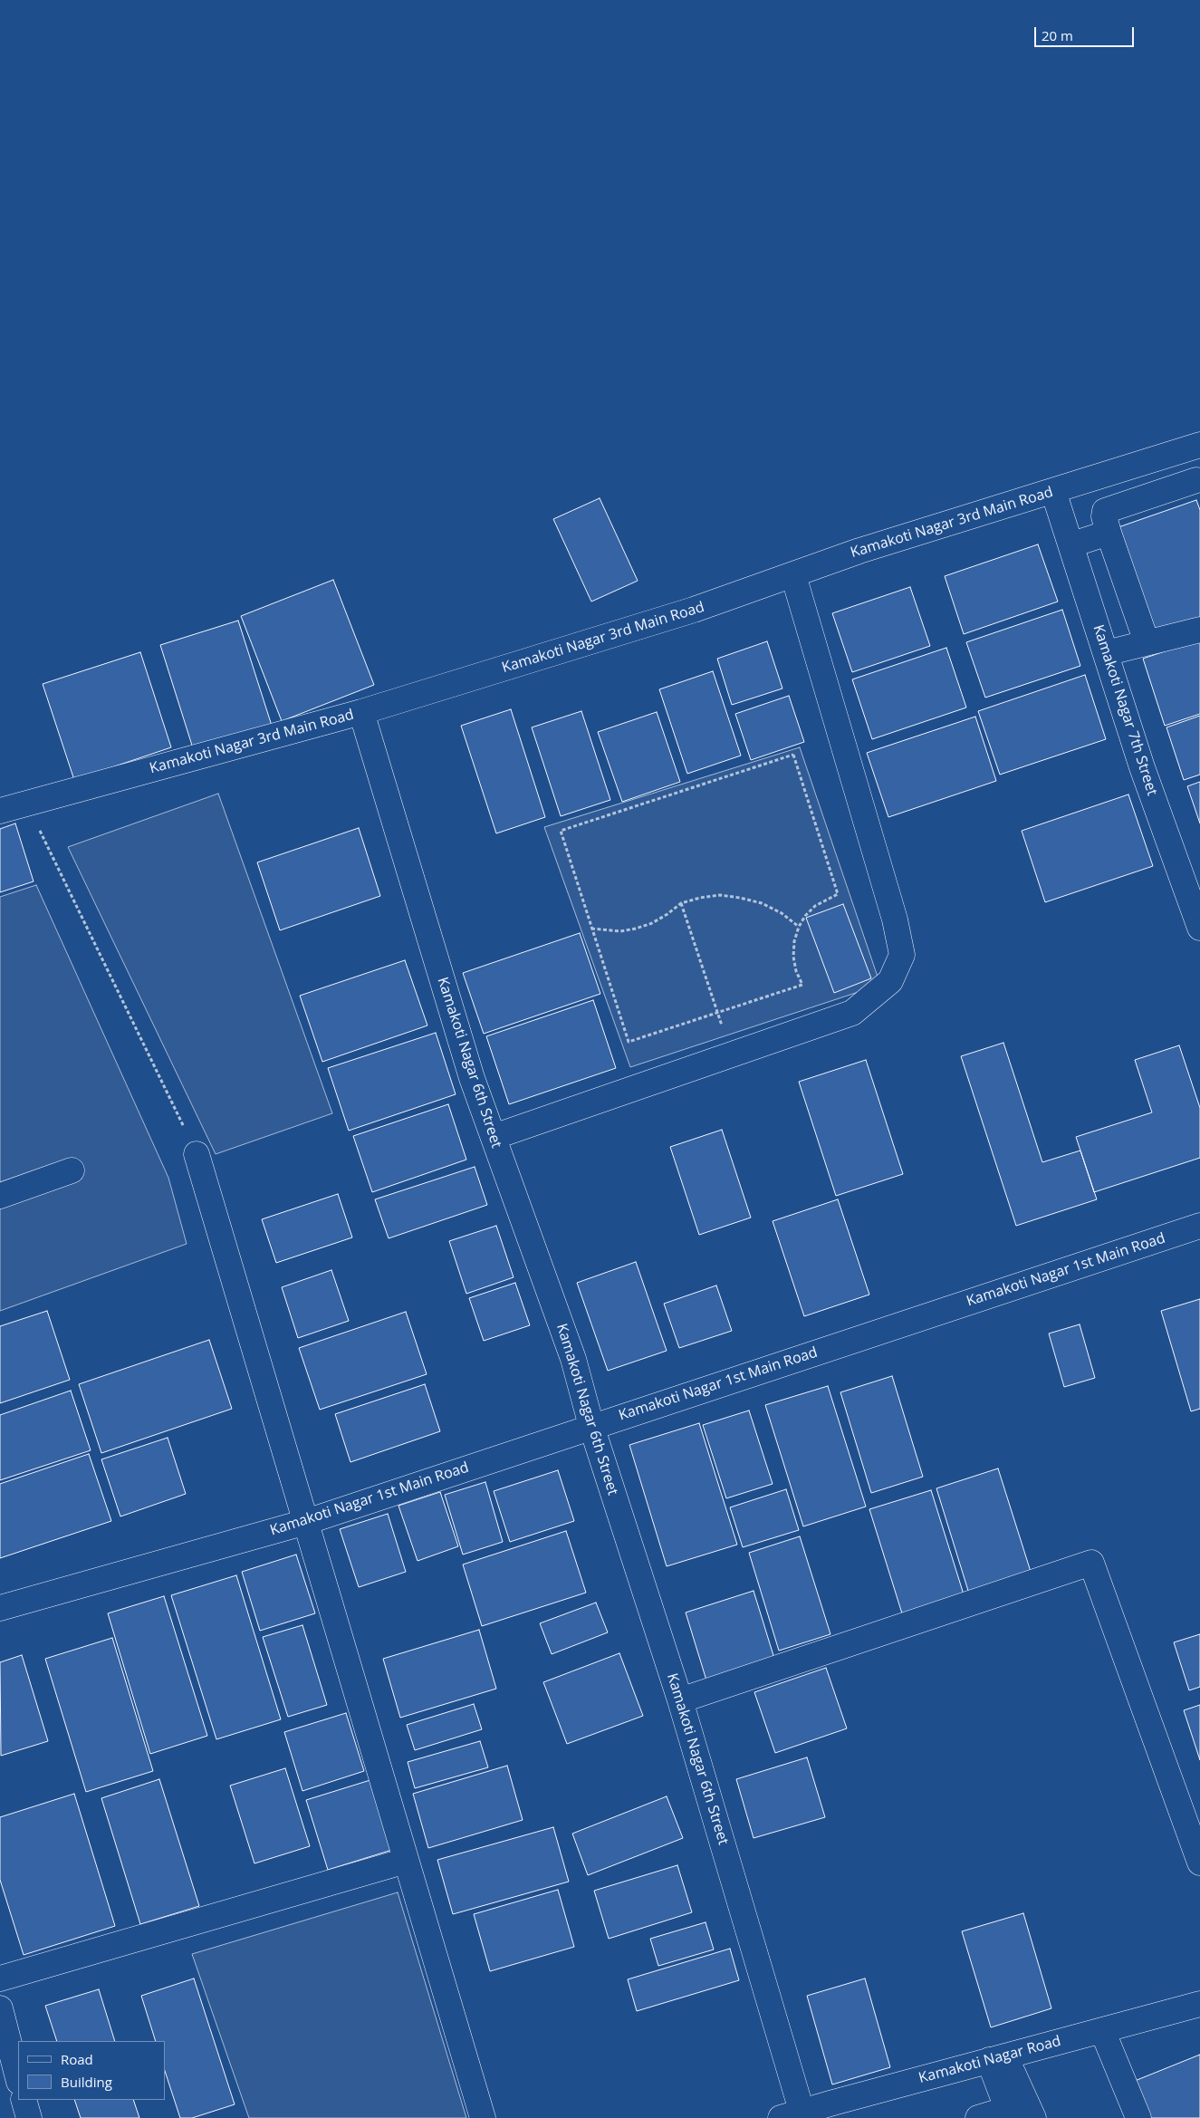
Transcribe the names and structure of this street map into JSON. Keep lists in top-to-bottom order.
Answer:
{
  "streets": {
    "street": [
      "Kamakoti Nagar 3rd Main Road",
      "Kamakoti Nagar 7th Street",
      "Kamakoti Nagar 6th Street",
      "Kamakoti Nagar 1st Main Road",
      "Kamakoti Nagar Road"
    ]
  },
  "crossings": [
    ["Kamakoti Nagar 3rd Main Road", "Kamakoti Nagar 7th Street"],
    ["Kamakoti Nagar 3rd Main Road", "Kamakoti Nagar 6th Street"],
    ["Kamakoti Nagar 6th Street", "Kamakoti Nagar 1st Main Road"],
    ["Kamakoti Nagar 6th Street", "Kamakoti Nagar Road"]
  ],
  "legend": ["Road", "Building"],
  "scale_bar": "20 m"
}
